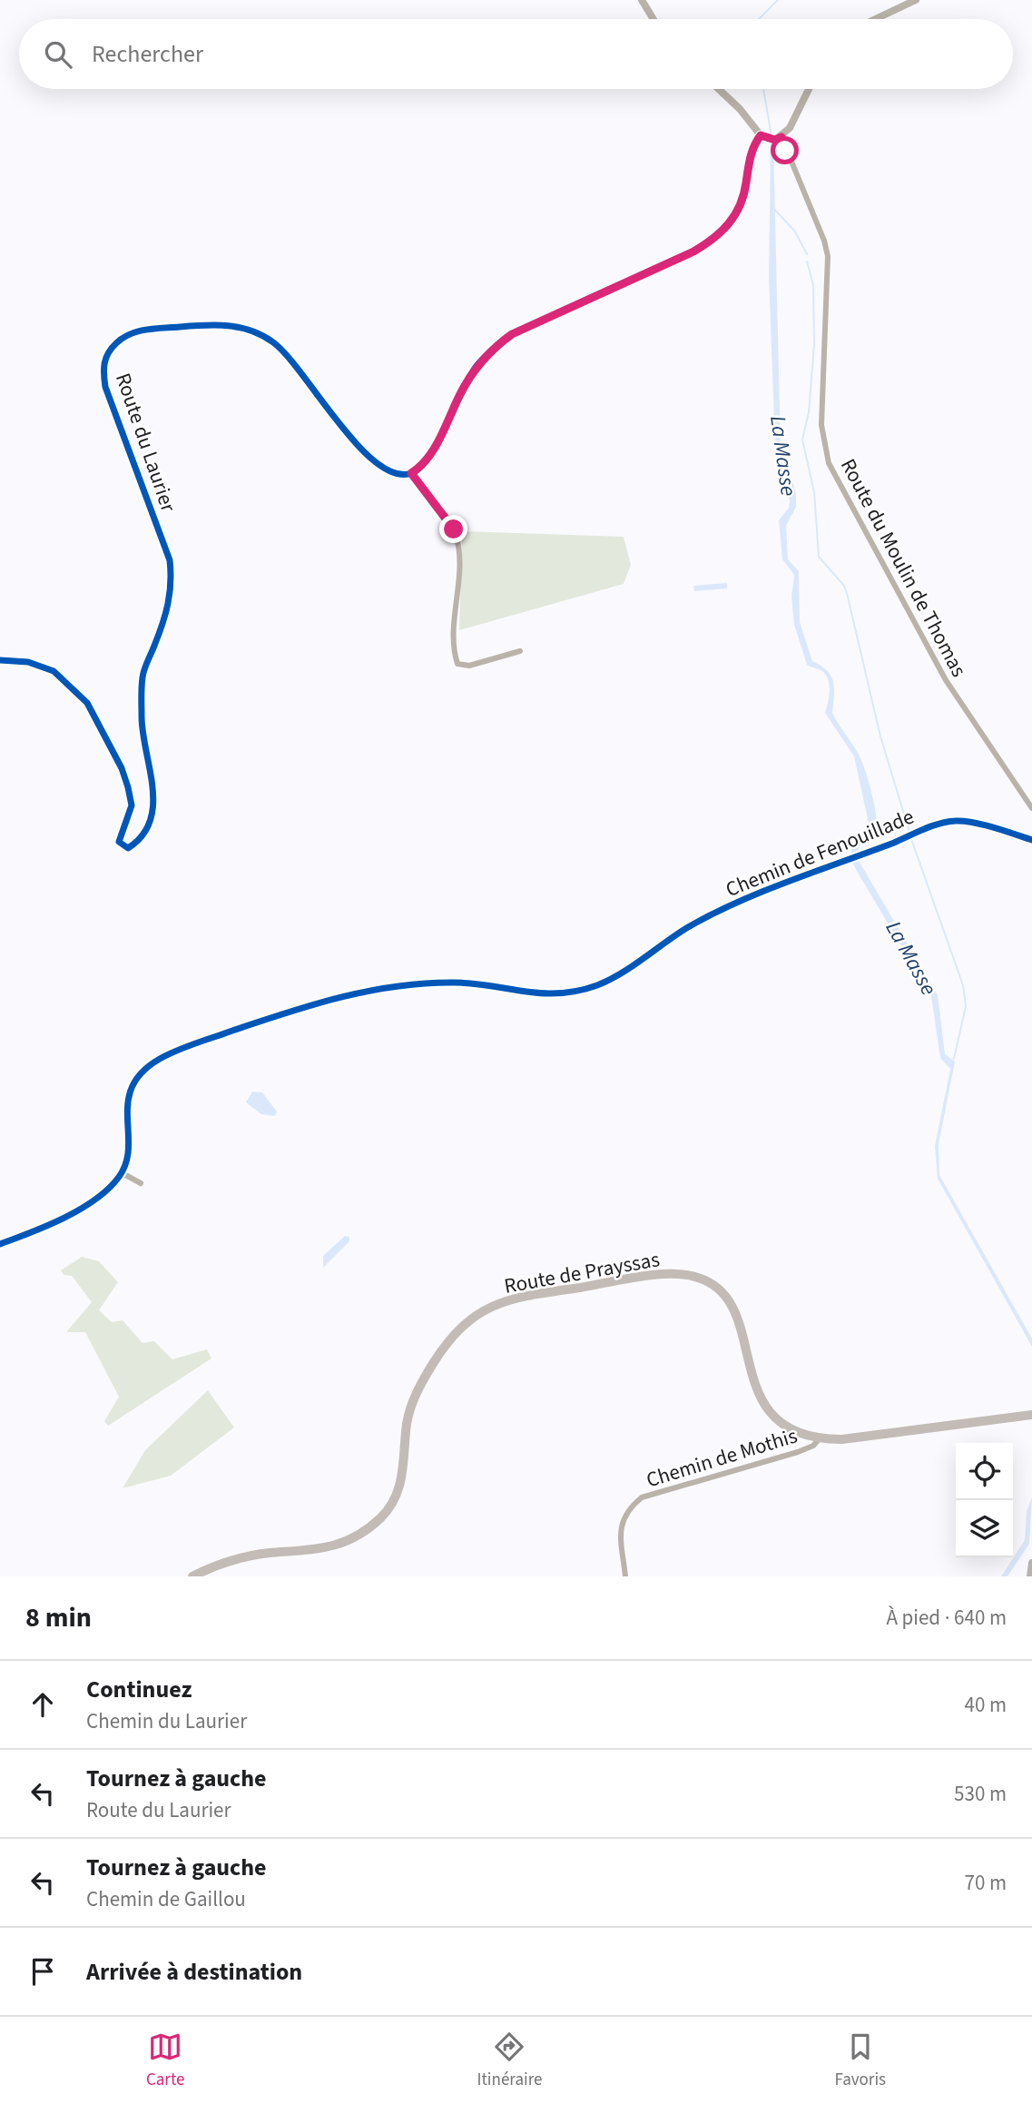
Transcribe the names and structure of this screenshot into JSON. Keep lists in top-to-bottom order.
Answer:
{
  "streets": {
    "main road": ["Route de Prayssas"],
    "street": [
      "Route du Laurier",
      "Route du Moulin de Thomas",
      "Chemin de Fenouillade",
      "Chemin de Mothis"
    ]
  },
  "crossings": [
    ["Route de Prayssas", "Chemin de Mothis"]
  ],
  "water": ["La Masse"],
  "page": {
    "search": "Rechercher",
    "heading": ["8 min", "À pied · 640 m"],
    "list": [
      ["Continuez", "Chemin du Laurier", "40 m"],
      ["Tournez à gauche", "Route du Laurier", "530 m"],
      ["Tournez à gauche", "Chemin de Gaillou", "70 m"],
      "Arrivée à destination"
    ],
    "nav": ["Carte", "Itinéraire", "Favoris"]
  }
}
